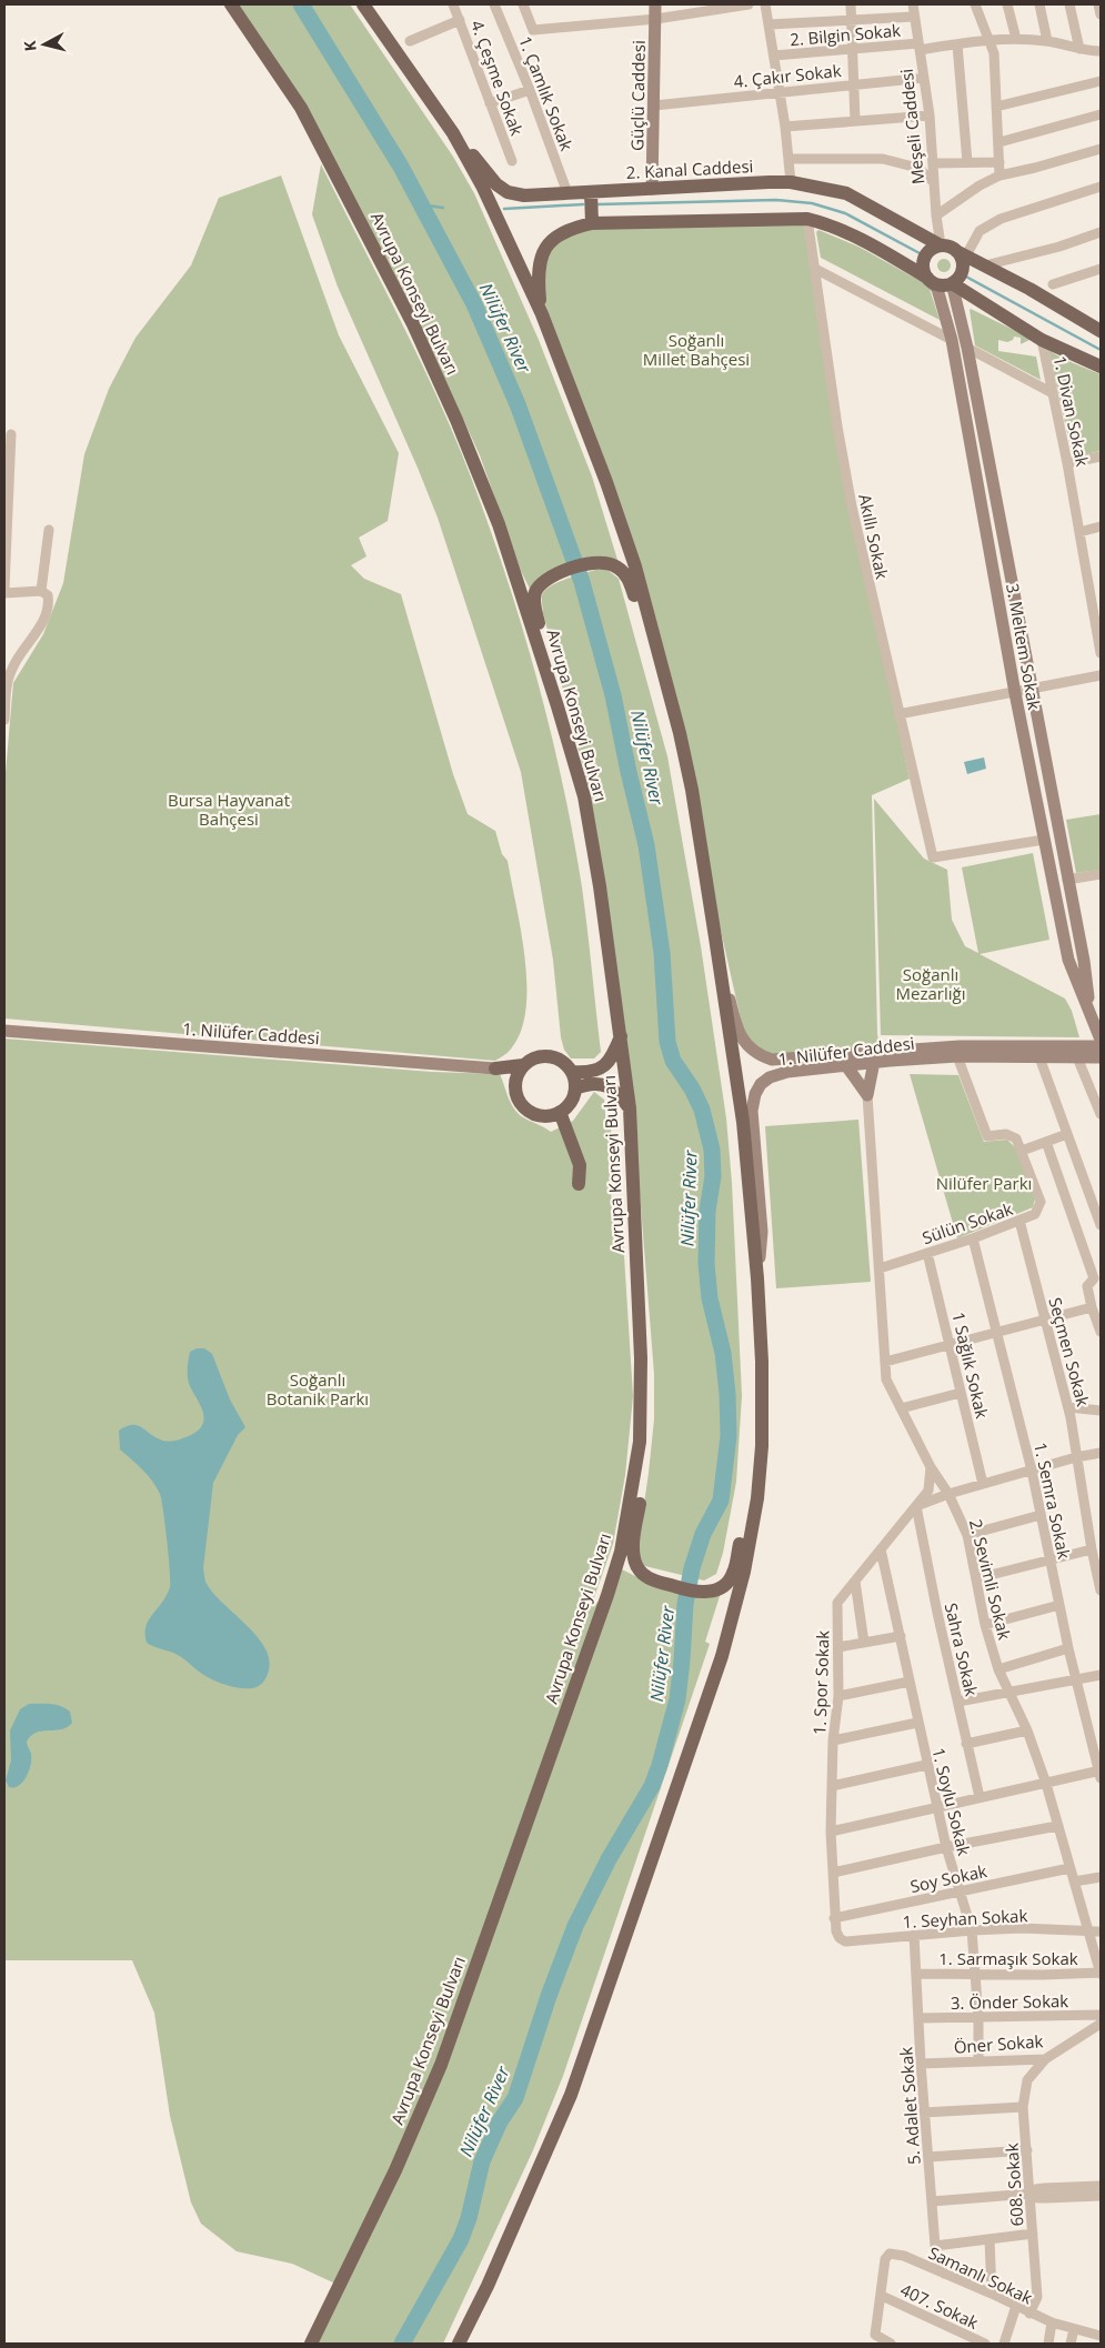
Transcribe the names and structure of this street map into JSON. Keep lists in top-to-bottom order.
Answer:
{
  "streets": {
    "main road": [
      "Güçlü Caddesi",
      "2. Kanal Caddesi",
      "Avrupa Konseyi Bulvarı",
      "3. Meltem Sokak",
      "1. Nilüfer Caddesi"
    ],
    "street": [
      "2. Bilgin Sokak",
      "4. Çakır Sokak",
      "4. Çeşme Sokak",
      "1. Çamlık Sokak",
      "Meşeli Caddesi",
      "1. Divan Sokak",
      "Akıllı Sokak",
      "Sülün Sokak",
      "Seçmen Sokak",
      "1 Sağlık Sokak",
      "1. Semra Sokak",
      "2. Sevimli Sokak",
      "Sahra Sokak",
      "1. Spor Sokak",
      "1. Soylu Sokak",
      "Soy Sokak",
      "1. Seyhan Sokak",
      "1. Sarmaşık Sokak",
      "3. Önder Sokak",
      "Öner Sokak",
      "5. Adalet Sokak",
      "608. Sokak",
      "Samanlı Sokak",
      "407. Sokak"
    ]
  },
  "crossings": [
    ["2. Bilgin Sokak", "Meşeli Caddesi"],
    ["4. Çakır Sokak", "Güçlü Caddesi"],
    ["4. Çakır Sokak", "Meşeli Caddesi"],
    ["1. Çamlık Sokak", "2. Kanal Caddesi"],
    ["Güçlü Caddesi", "2. Kanal Caddesi"],
    ["Meşeli Caddesi", "2. Kanal Caddesi"],
    ["Meşeli Caddesi", "3. Meltem Sokak"],
    ["2. Kanal Caddesi", "3. Meltem Sokak"],
    ["Akıllı Sokak", "3. Meltem Sokak"],
    ["1. Nilüfer Caddesi", "Sülün Sokak"],
    ["Sülün Sokak", "Seçmen Sokak"],
    ["Sülün Sokak", "1 Sağlık Sokak"],
    ["Sülün Sokak", "1. Semra Sokak"],
    ["Sülün Sokak", "2. Sevimli Sokak"],
    ["2. Sevimli Sokak", "1. Spor Sokak"],
    ["2. Sevimli Sokak", "Soy Sokak"],
    ["2. Sevimli Sokak", "1. Seyhan Sokak"],
    ["2. Sevimli Sokak", "1. Sarmaşık Sokak"],
    ["Sahra Sokak", "1. Spor Sokak"],
    ["1. Spor Sokak", "1. Soylu Sokak"],
    ["1. Spor Sokak", "Soy Sokak"],
    ["1. Spor Sokak", "1. Seyhan Sokak"],
    ["1. Soylu Sokak", "Soy Sokak"],
    ["1. Soylu Sokak", "1. Seyhan Sokak"],
    ["1. Soylu Sokak", "1. Sarmaşık Sokak"],
    ["1. Soylu Sokak", "3. Önder Sokak"],
    ["1. Soylu Sokak", "Öner Sokak"],
    ["1. Seyhan Sokak", "5. Adalet Sokak"],
    ["1. Sarmaşık Sokak", "5. Adalet Sokak"],
    ["3. Önder Sokak", "5. Adalet Sokak"],
    ["Öner Sokak", "5. Adalet Sokak"],
    ["Öner Sokak", "608. Sokak"],
    ["5. Adalet Sokak", "Samanlı Sokak"],
    ["608. Sokak", "Samanlı Sokak"],
    ["Samanlı Sokak", "407. Sokak"]
  ],
  "water": ["Nilüfer River"],
  "parks": [
    "Soğanlı Millet Bahçesi",
    "Bursa Hayvanat Bahçesi",
    "Soğanlı Mezarlığı",
    "Nilüfer Parkı",
    "Soğanlı Botanik Parkı"
  ],
  "north": "left"
}
